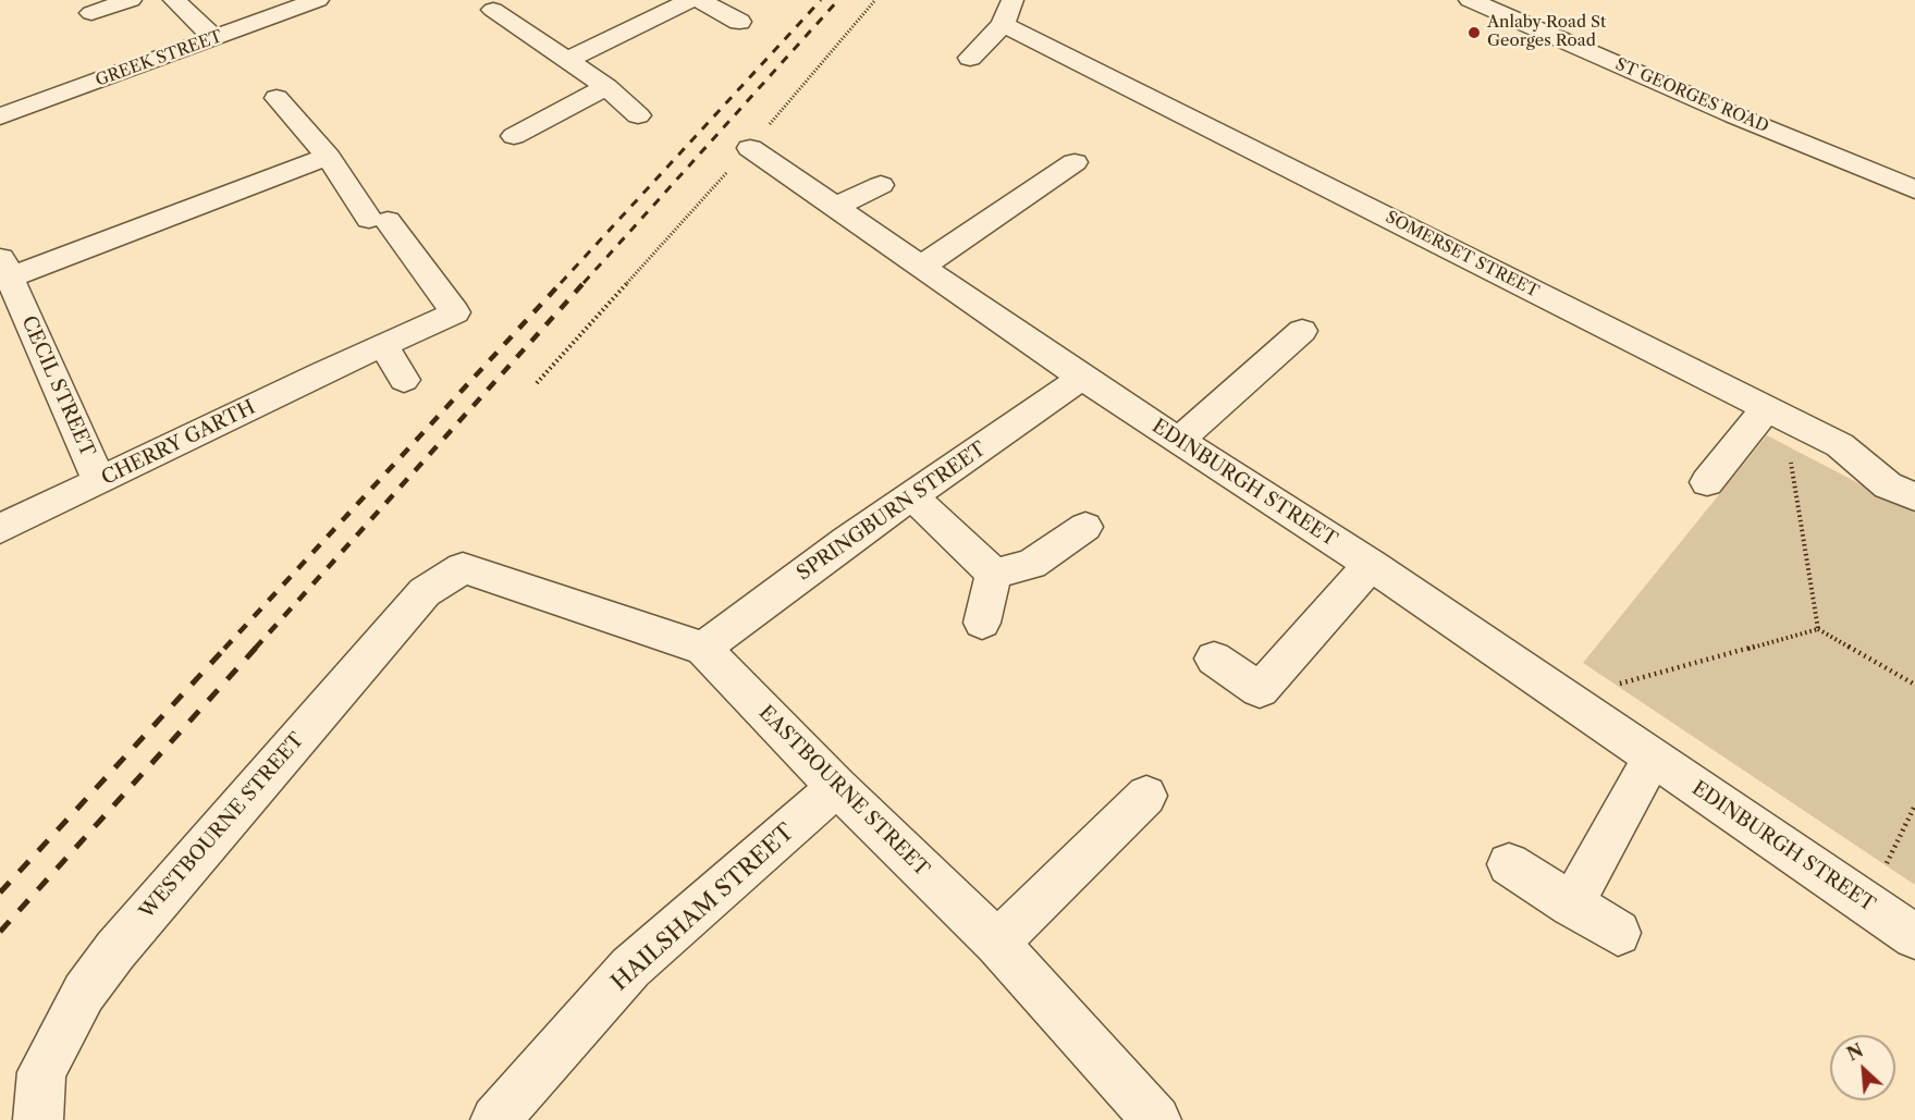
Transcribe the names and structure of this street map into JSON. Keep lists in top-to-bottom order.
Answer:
{
  "streets": {
    "street": [
      "GREEK STREET",
      "ST GEORGES ROAD",
      "SOMERSET STREET",
      "CECIL STREET",
      "CHERRY GARTH",
      "EDINBURGH STREET",
      "SPRINGBURN STREET",
      "EASTBOURNE STREET",
      "WESTBOURNE STREET",
      "HAILSHAM STREET"
    ]
  },
  "crossings": [
    ["CECIL STREET", "CHERRY GARTH"],
    ["EDINBURGH STREET", "SPRINGBURN STREET"],
    ["SPRINGBURN STREET", "EASTBOURNE STREET"],
    ["EASTBOURNE STREET", "WESTBOURNE STREET"],
    ["EASTBOURNE STREET", "HAILSHAM STREET"]
  ],
  "places": ["Anlaby Road St Georges Road"],
  "north": "top left"
}
